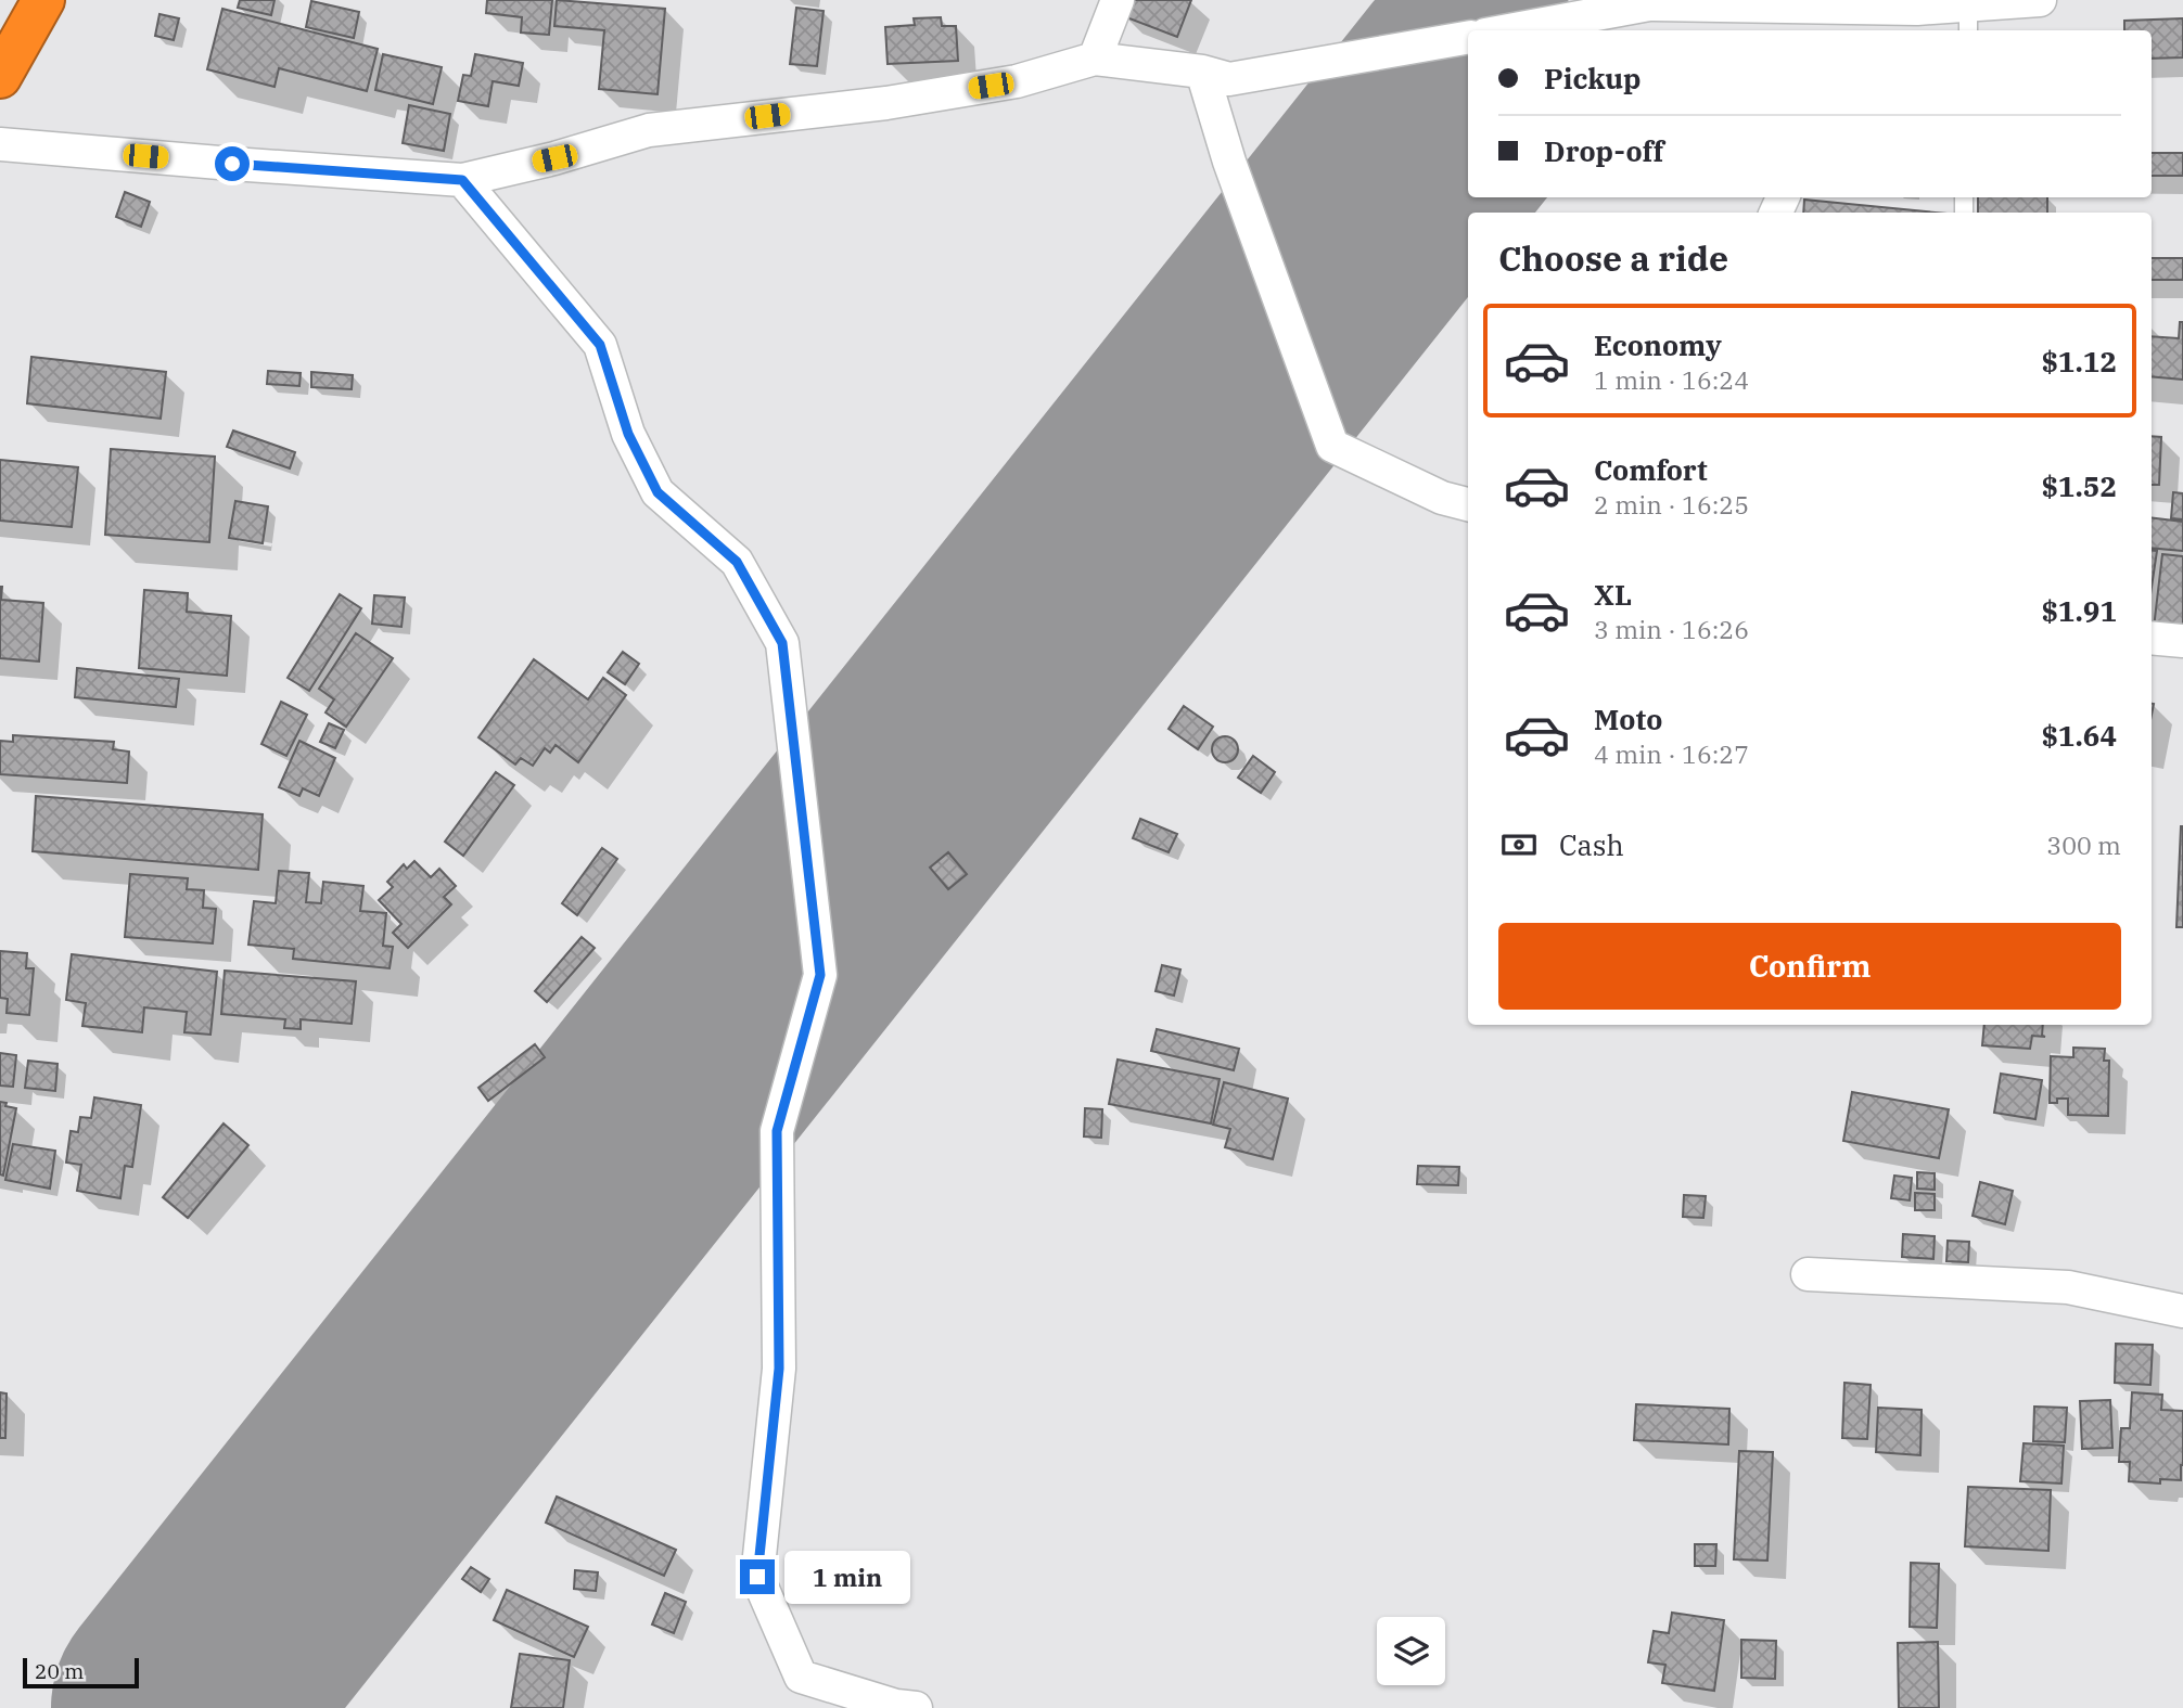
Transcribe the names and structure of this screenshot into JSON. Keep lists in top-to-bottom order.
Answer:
{
  "scale_bar": "20 m",
  "page": {
    "banner": ["Pickup", "Drop-off"],
    "heading": "Choose a ride",
    "list": [
      {
        "name": "Economy",
        "note": "1 min · 16:24",
        "value": "$1.12"
      },
      {
        "name": "Comfort",
        "note": "2 min · 16:25",
        "value": "$1.52"
      },
      {
        "name": "XL",
        "note": "3 min · 16:26",
        "value": "$1.91"
      },
      {
        "name": "Moto",
        "note": "4 min · 16:27",
        "value": "$1.64"
      }
    ],
    "pay": ["Cash", "300 m"],
    "buttons": "Confirm",
    "bubble": "1 min",
    "scale": "20 m"
  }
}
